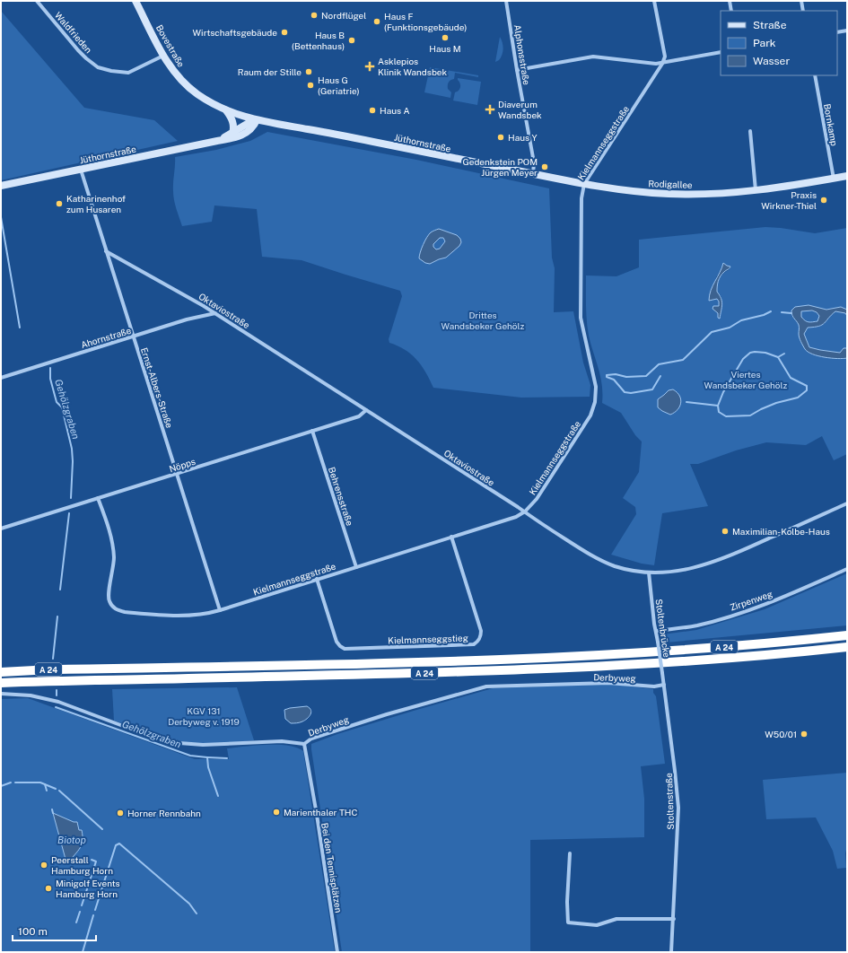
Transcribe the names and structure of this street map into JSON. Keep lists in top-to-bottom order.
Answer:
{
  "streets": {
    "highway": ["A 24"],
    "main road": ["Bovestraße", "Jüthornstraße", "Rodigallee"],
    "street": [
      "Waldfrieden",
      "Alphonsstraße",
      "Bornkamp",
      "Kielmannseggstraße",
      "Oktaviostraße",
      "Ahornstraße",
      "Ernst-Albers-Straße",
      "Nöpps",
      "Behrensstraße",
      "Zirpenweg",
      "Stoltenbrücke",
      "Kielmannseggstieg",
      "Derbyweg",
      "Stoltenstraße",
      "Bei den Tennisplätzen"
    ]
  },
  "crossings": [
    ["Waldfrieden", "Bovestraße"],
    ["Bovestraße", "Jüthornstraße"],
    ["Alphonsstraße", "Jüthornstraße"],
    ["Bornkamp", "Rodigallee"],
    ["Jüthornstraße", "Kielmannseggstraße"],
    ["Jüthornstraße", "Rodigallee"],
    ["Jüthornstraße", "Ernst-Albers-Straße"],
    ["Kielmannseggstraße", "Rodigallee"],
    ["Kielmannseggstraße", "Oktaviostraße"],
    ["Kielmannseggstraße", "Ernst-Albers-Straße"],
    ["Kielmannseggstraße", "Nöpps"],
    ["Kielmannseggstraße", "Behrensstraße"],
    ["Kielmannseggstraße", "Kielmannseggstieg"],
    ["Oktaviostraße", "Ahornstraße"],
    ["Oktaviostraße", "Ernst-Albers-Straße"],
    ["Oktaviostraße", "Nöpps"],
    ["Oktaviostraße", "Stoltenbrücke"],
    ["Ahornstraße", "Ernst-Albers-Straße"],
    ["Ernst-Albers-Straße", "Nöpps"],
    ["Nöpps", "Behrensstraße"],
    ["Zirpenweg", "Stoltenbrücke"],
    ["Stoltenbrücke", "Derbyweg"],
    ["Stoltenbrücke", "Stoltenstraße"],
    ["Derbyweg", "Stoltenstraße"],
    ["Derbyweg", "Bei den Tennisplätzen"]
  ],
  "water": ["Gehölzgraben", "Biotop"],
  "parks": ["Drittes Wandsbeker Gehölz", "Viertes Wandsbeker Gehölz", "KGV 131 Derbyweg v. 1919"],
  "places": {
    "other": [
      "Nordflügel",
      "Haus F (Funktionsgebäude)",
      "Wirtschaftsgebäude",
      "Haus M",
      "Haus B (Bettenhaus)",
      "Raum der Stille",
      "Haus G (Geriatrie)",
      "Haus A",
      "Haus Y",
      "Gedenkstein POM Jürgen Meyer",
      "Praxis Wirkner-Thiel",
      "Katharinenhof zum Husaren",
      "Maximilian-Kolbe-Haus",
      "W50/01",
      "Marienthaler THC",
      "Horner Rennbahn",
      "Peerstall Hamburg Horn",
      "Minigolf Events Hamburg Horn"
    ],
    "health": ["Asklepios Klinik Wandsbek", "Diaverum Wandsbek"]
  },
  "legend": ["Straße", "Park", "Wasser"],
  "scale_bar": "100 m"
}
